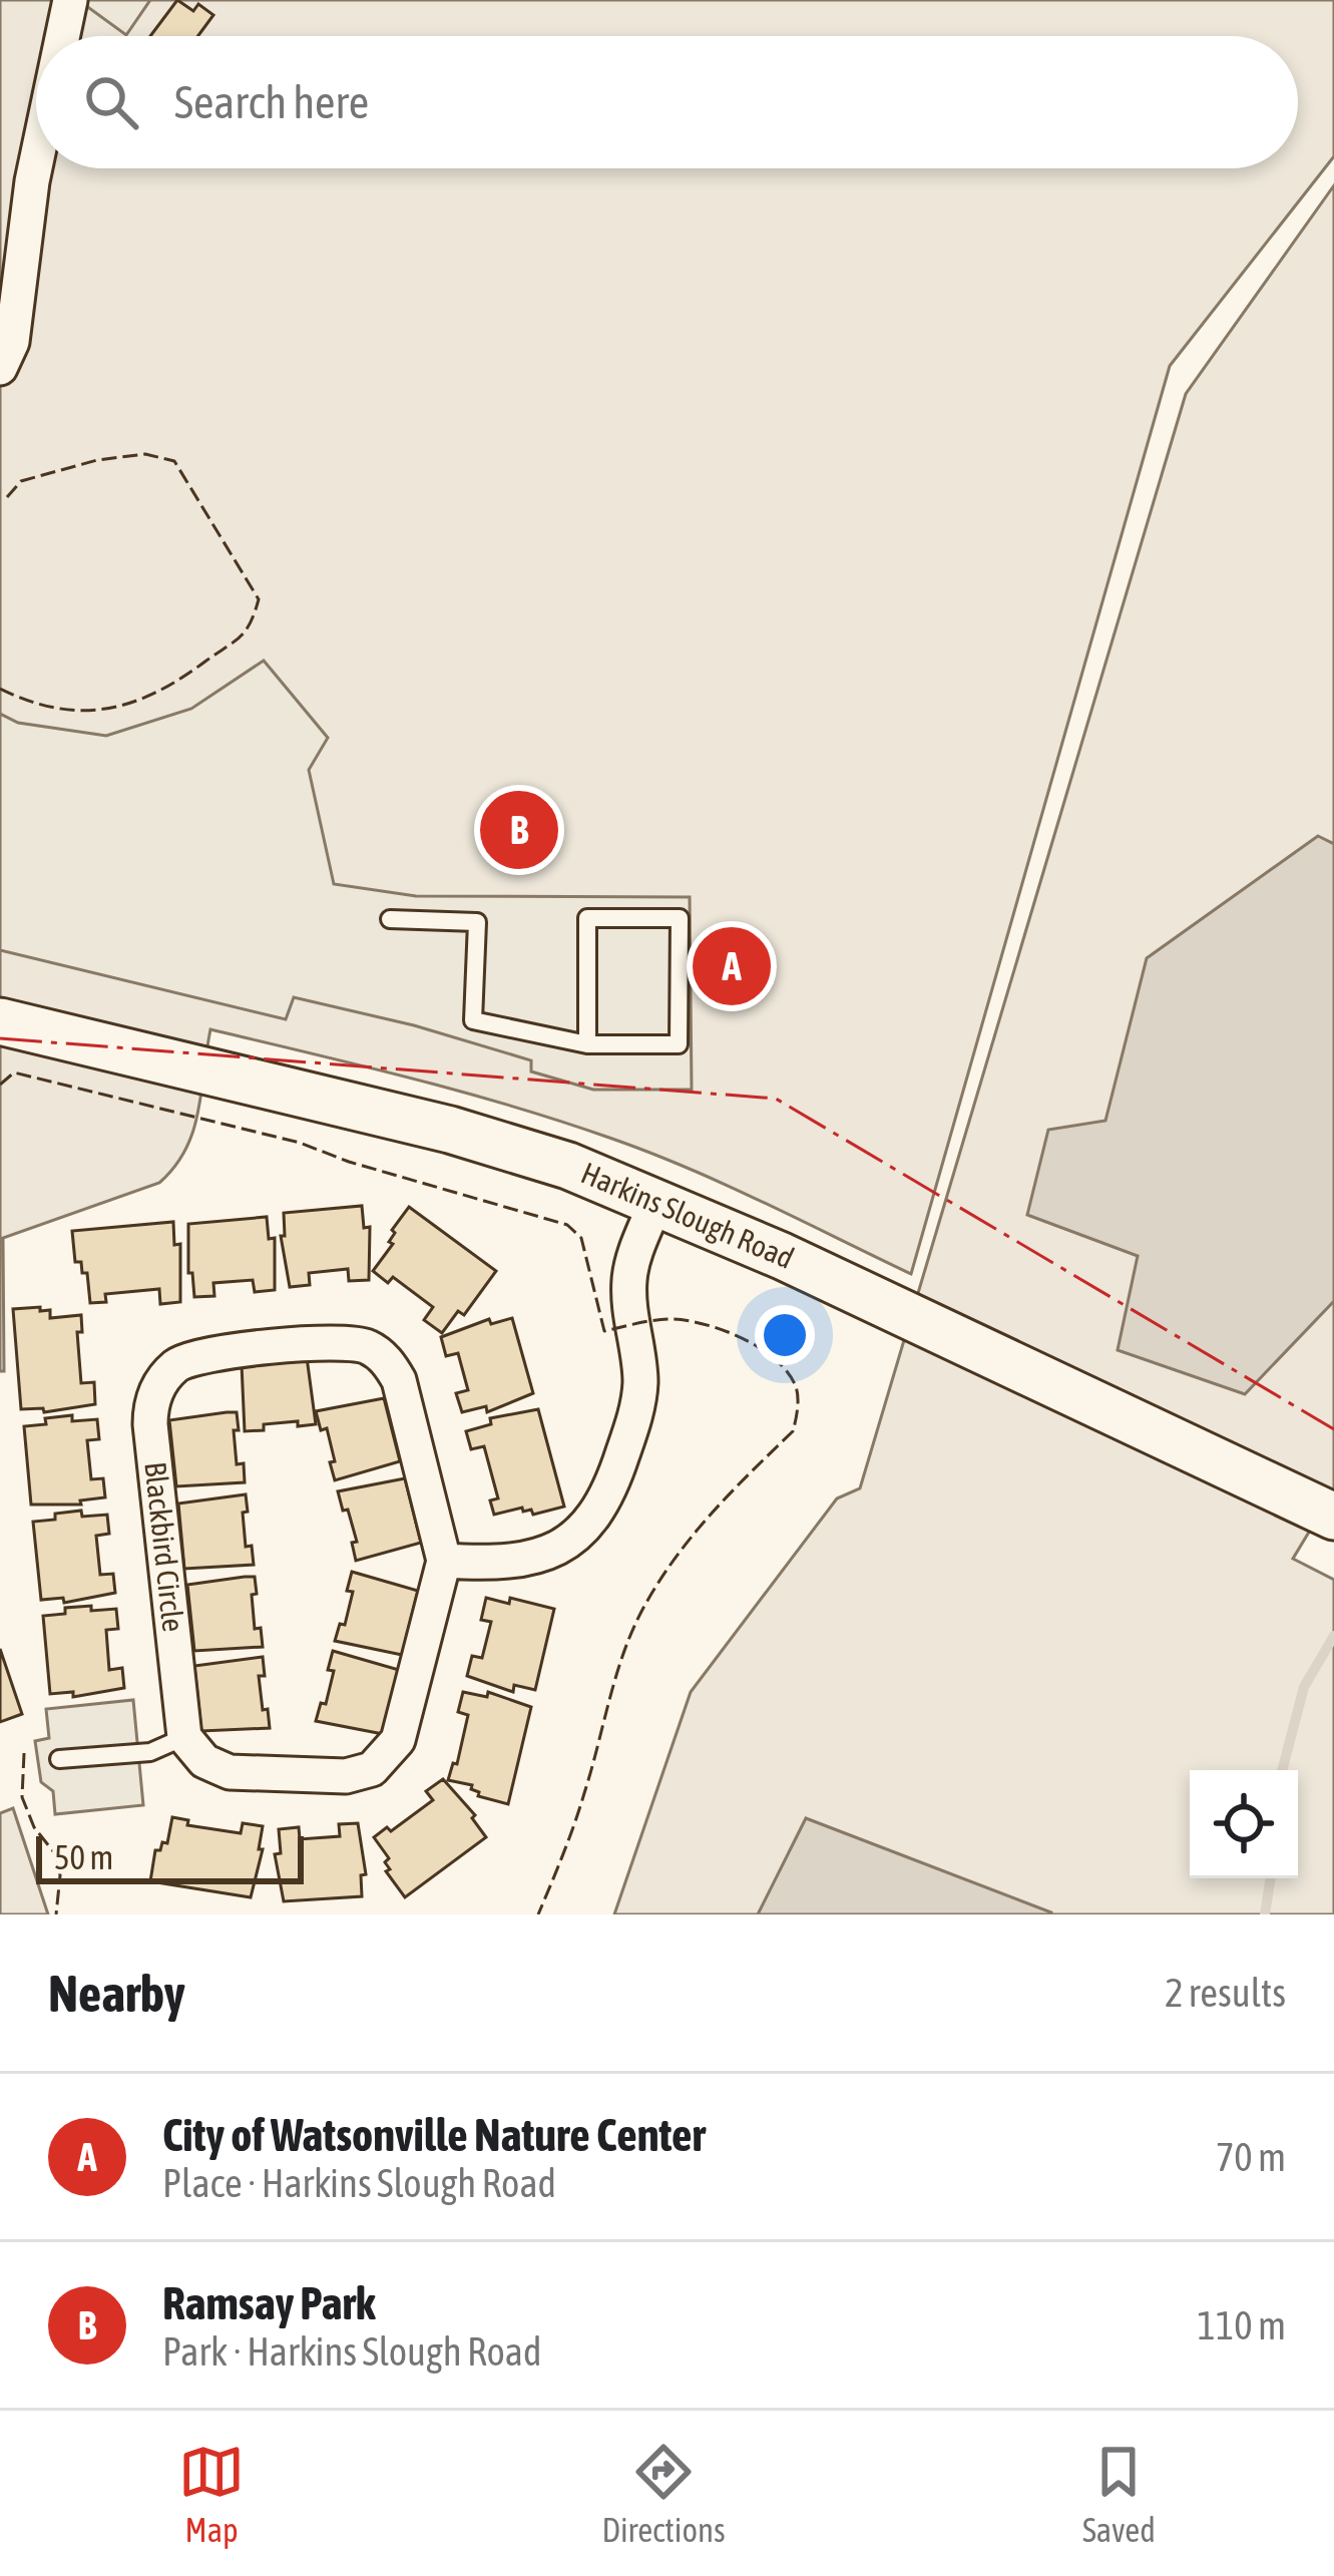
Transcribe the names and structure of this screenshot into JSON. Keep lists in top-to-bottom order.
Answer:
{
  "streets": {
    "main road": ["Harkins Slough Road"],
    "street": ["Blackbird Circle"]
  },
  "scale_bar": "50 m",
  "page": {
    "search": "Search here",
    "pins": ["B", "A"],
    "scale": "50 m",
    "heading": ["Nearby", "2 results"],
    "list": [
      {
        "mark": "A",
        "name": "City of Watsonville Nature Center",
        "note": "Place · Harkins Slough Road",
        "value": "70 m"
      },
      {
        "mark": "B",
        "name": "Ramsay Park",
        "note": "Park · Harkins Slough Road",
        "value": "110 m"
      }
    ],
    "nav": ["Map", "Directions", "Saved"]
  }
}
